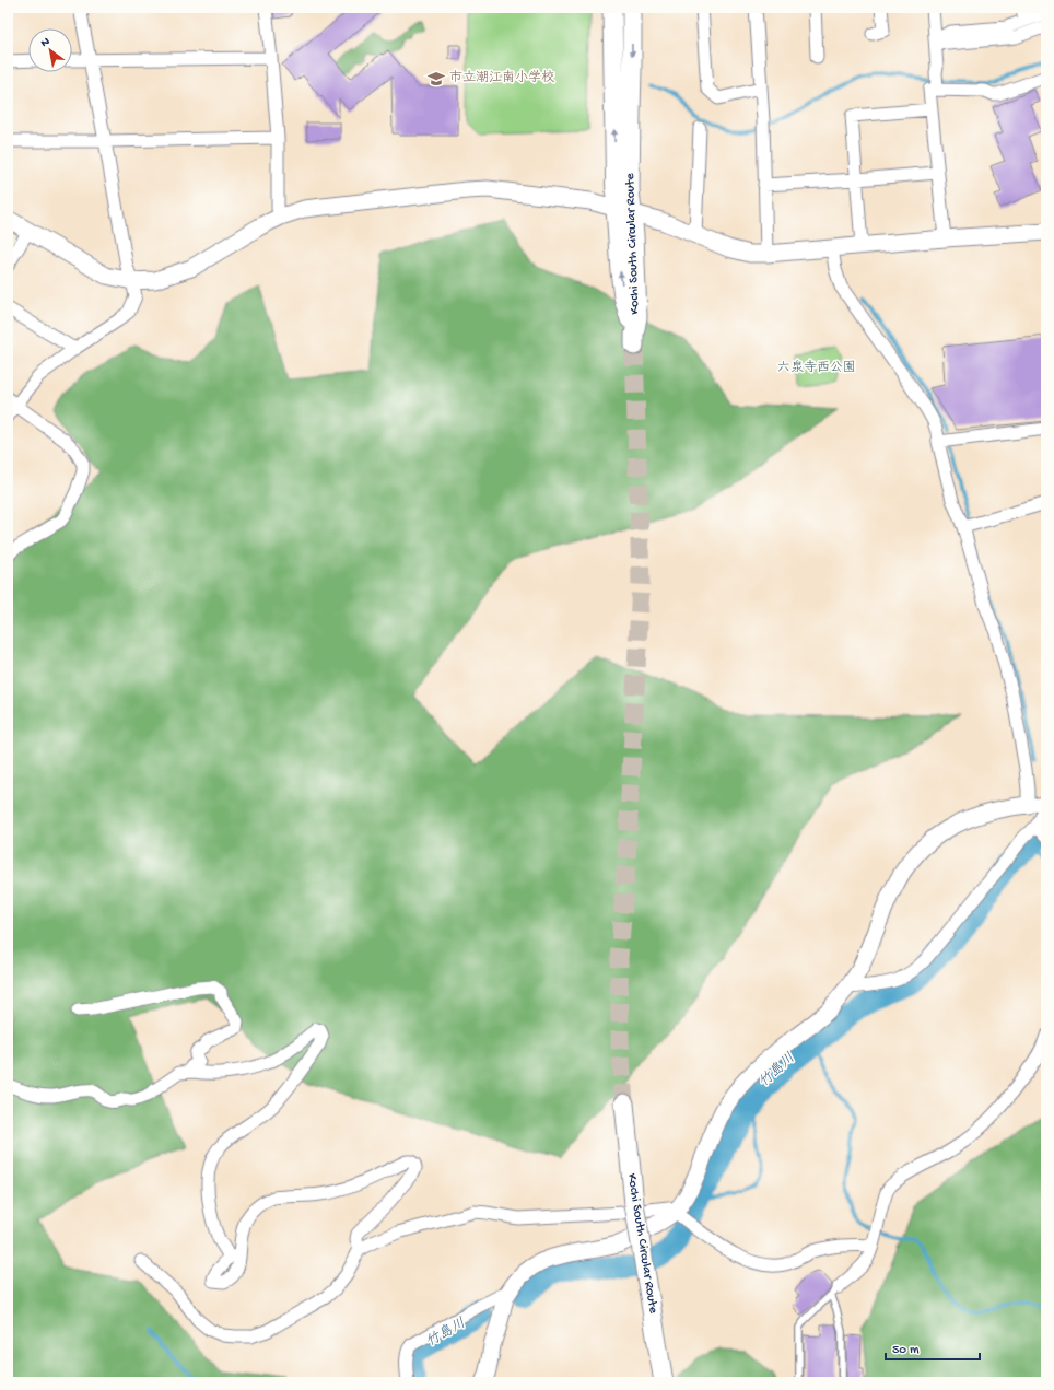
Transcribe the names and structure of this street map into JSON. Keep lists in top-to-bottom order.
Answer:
{
  "streets": {
    "main road": ["Kochi South Circular Route"]
  },
  "water": ["竹島川"],
  "parks": ["六泉寺西公園"],
  "places": {
    "school or university": ["市立潮江南小学校"]
  },
  "scale_bar": "50 m",
  "north": "top left"
}
